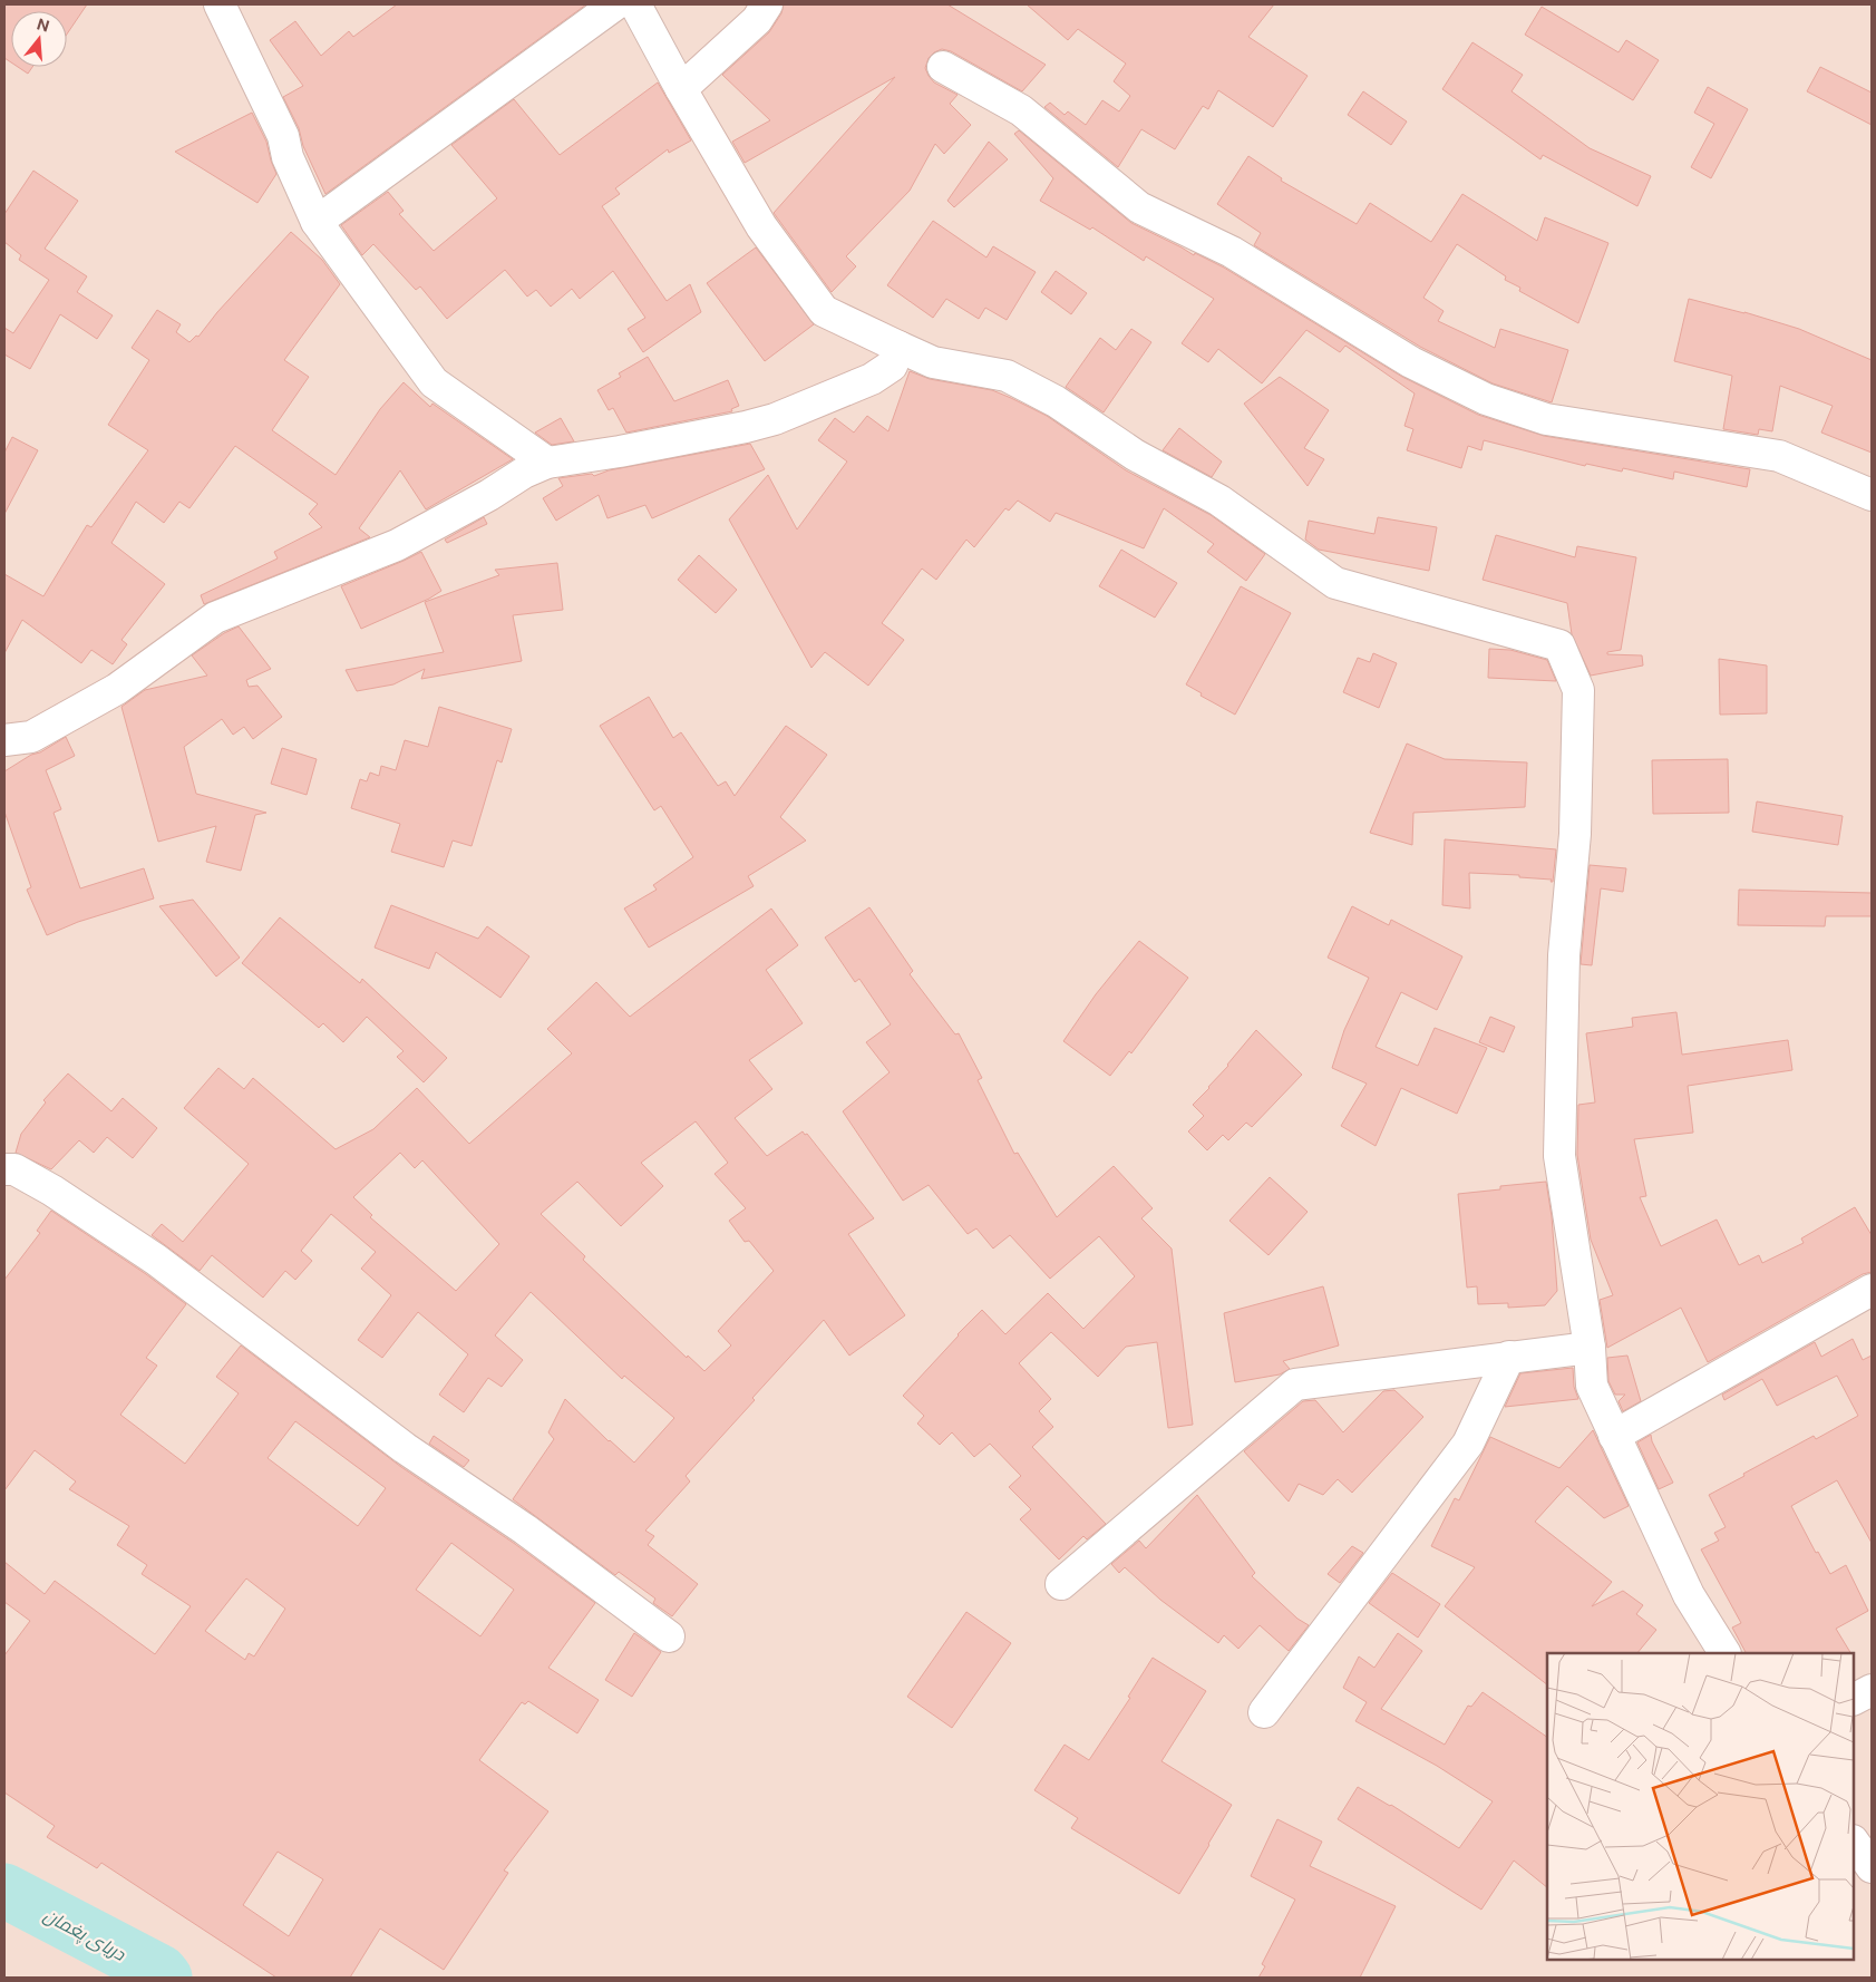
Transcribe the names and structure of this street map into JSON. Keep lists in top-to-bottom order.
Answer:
{
  "water": ["دریای پغمان"],
  "north": "top"
}
